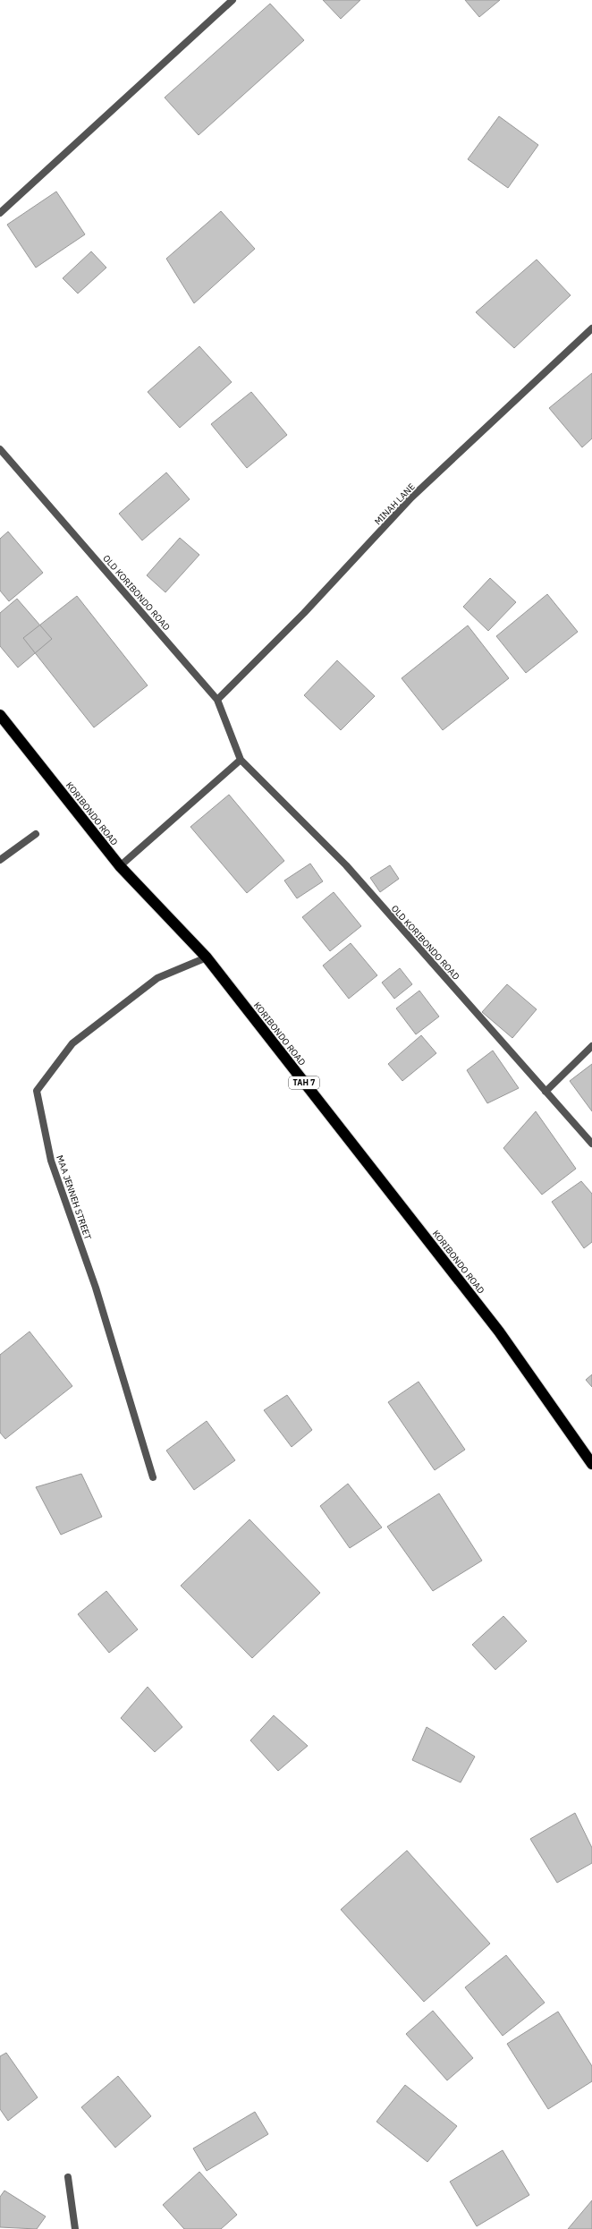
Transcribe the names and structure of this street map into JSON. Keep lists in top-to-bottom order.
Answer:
{
  "streets": {
    "highway": ["KORIBONDO ROAD", "TAH 7"],
    "street": ["MINAH LANE", "OLD KORIBONDO ROAD", "MAA JENNEH STREET"]
  },
  "crossings": [
    ["MINAH LANE", "OLD KORIBONDO ROAD"],
    ["KORIBONDO ROAD", "MAA JENNEH STREET"]
  ]
}
